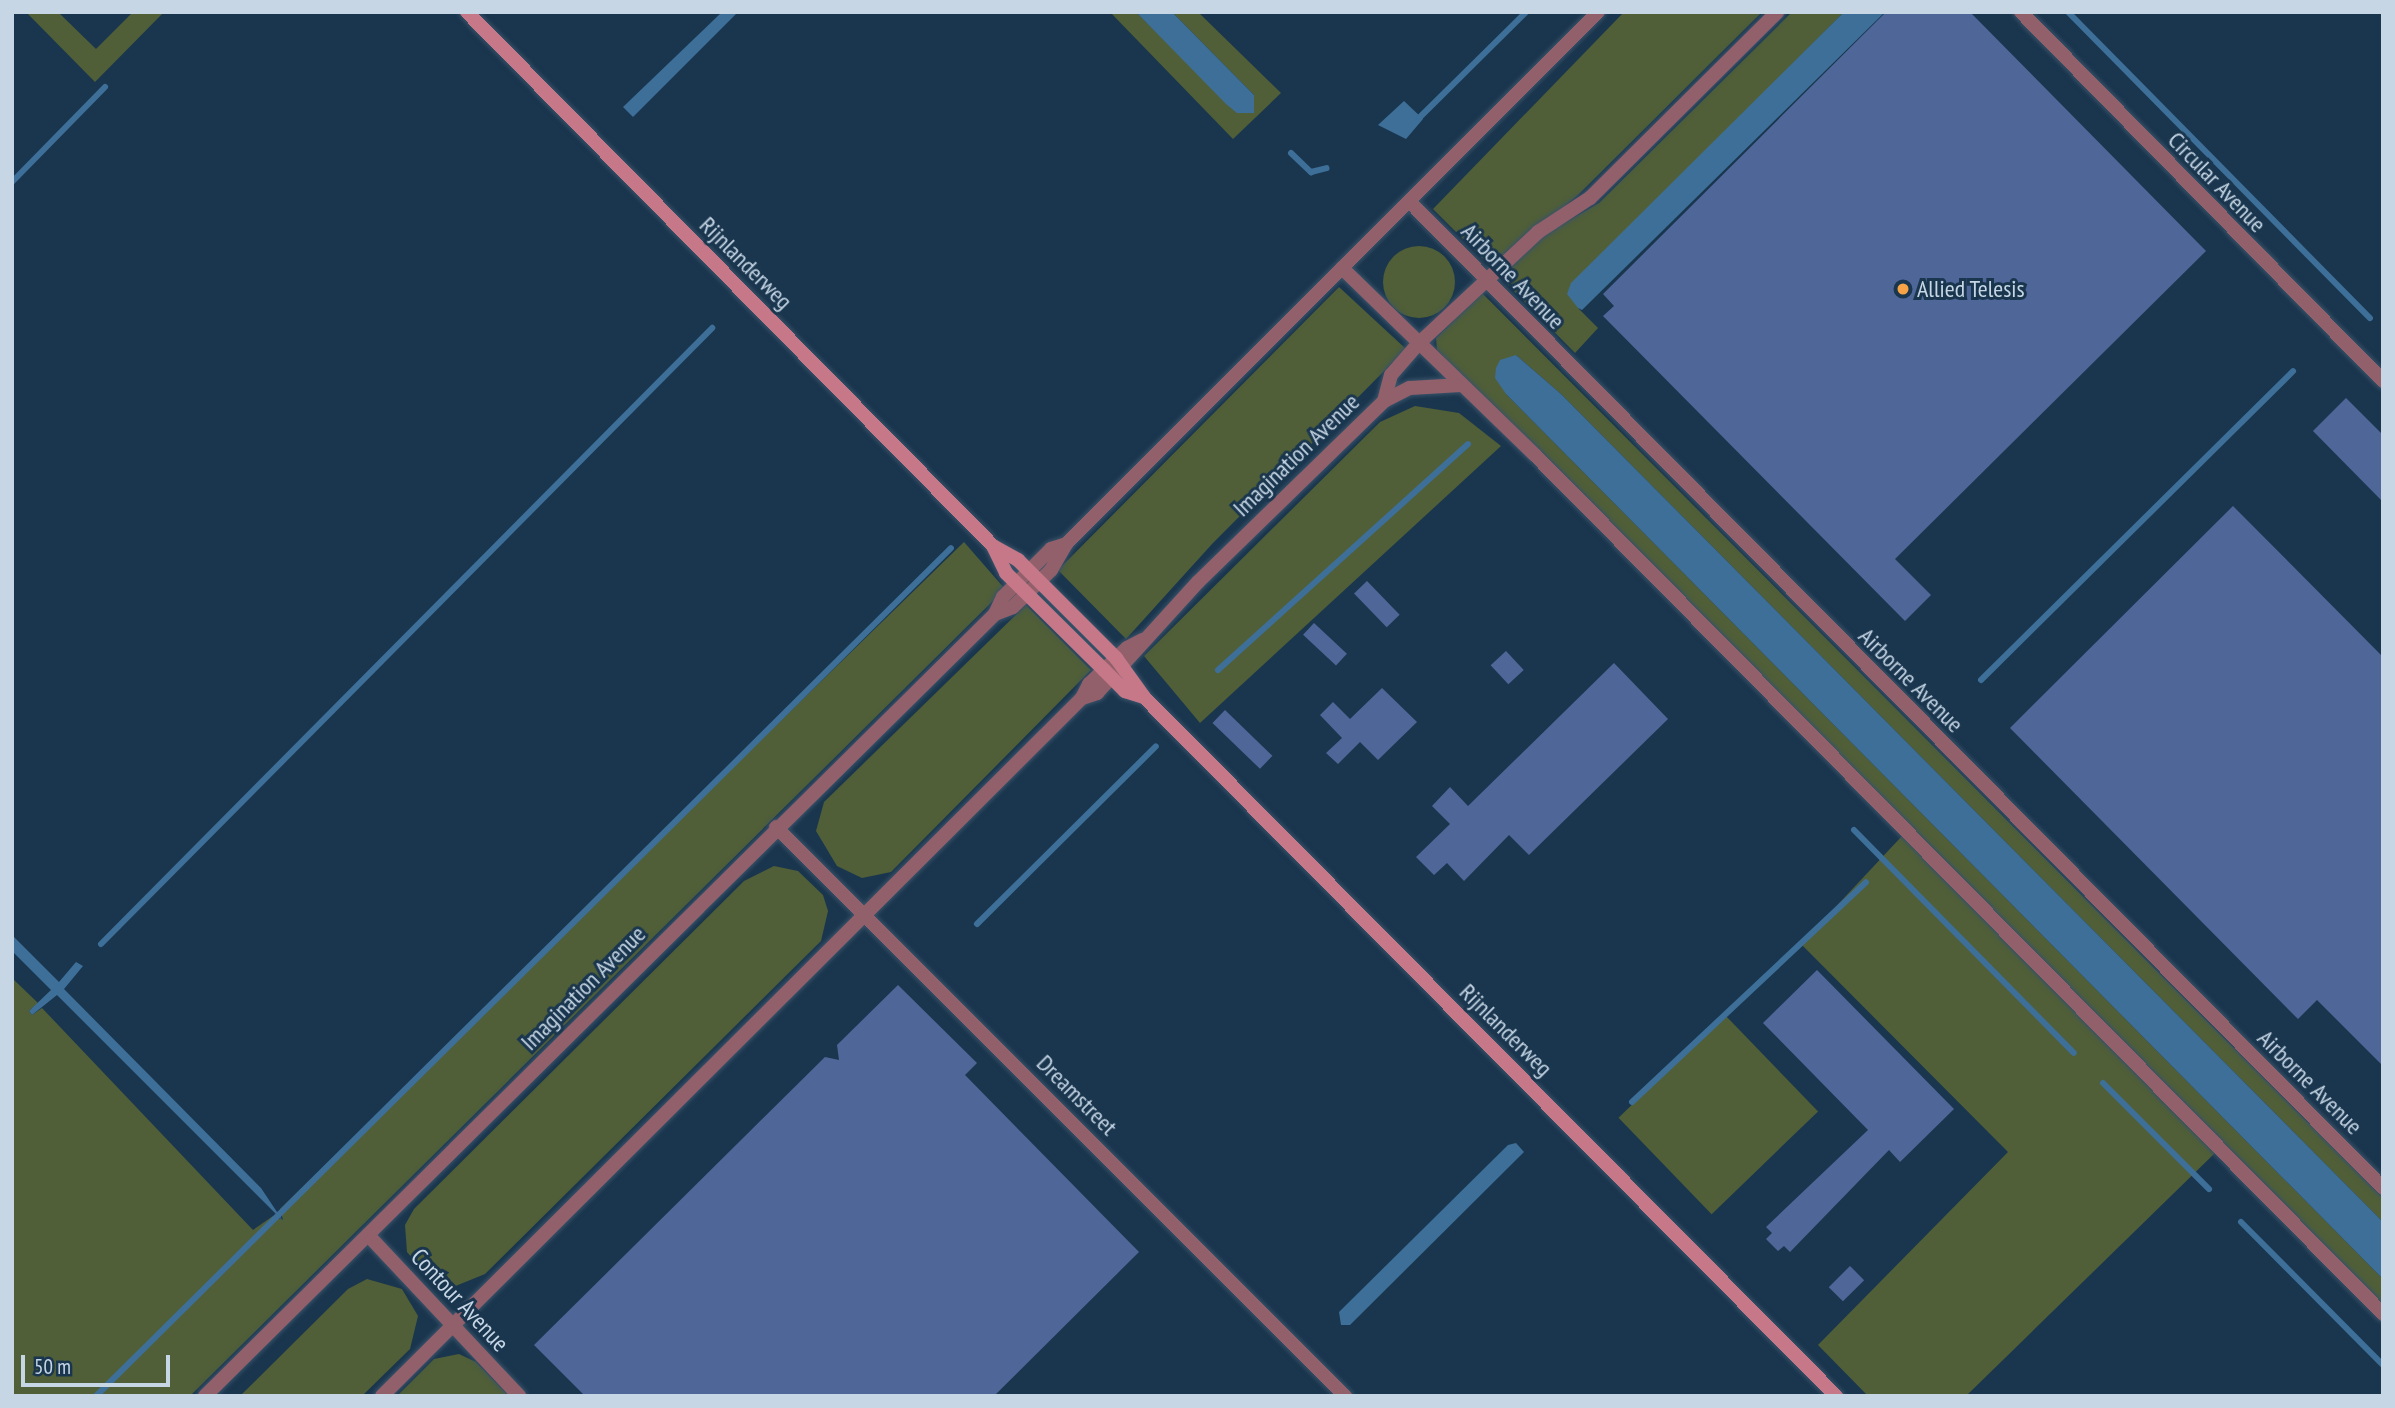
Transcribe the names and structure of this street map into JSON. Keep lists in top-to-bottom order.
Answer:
{
  "streets": {
    "street": [
      "Circular Avenue",
      "Rijnlanderweg",
      "Airborne Avenue",
      "Imagination Avenue",
      "Dreamstreet",
      "Contour Avenue"
    ]
  },
  "crossings": [
    ["Rijnlanderweg", "Imagination Avenue"],
    ["Airborne Avenue", "Imagination Avenue"],
    ["Imagination Avenue", "Dreamstreet"],
    ["Imagination Avenue", "Contour Avenue"]
  ],
  "places": ["Allied Telesis"],
  "scale_bar": "50 m"
}
